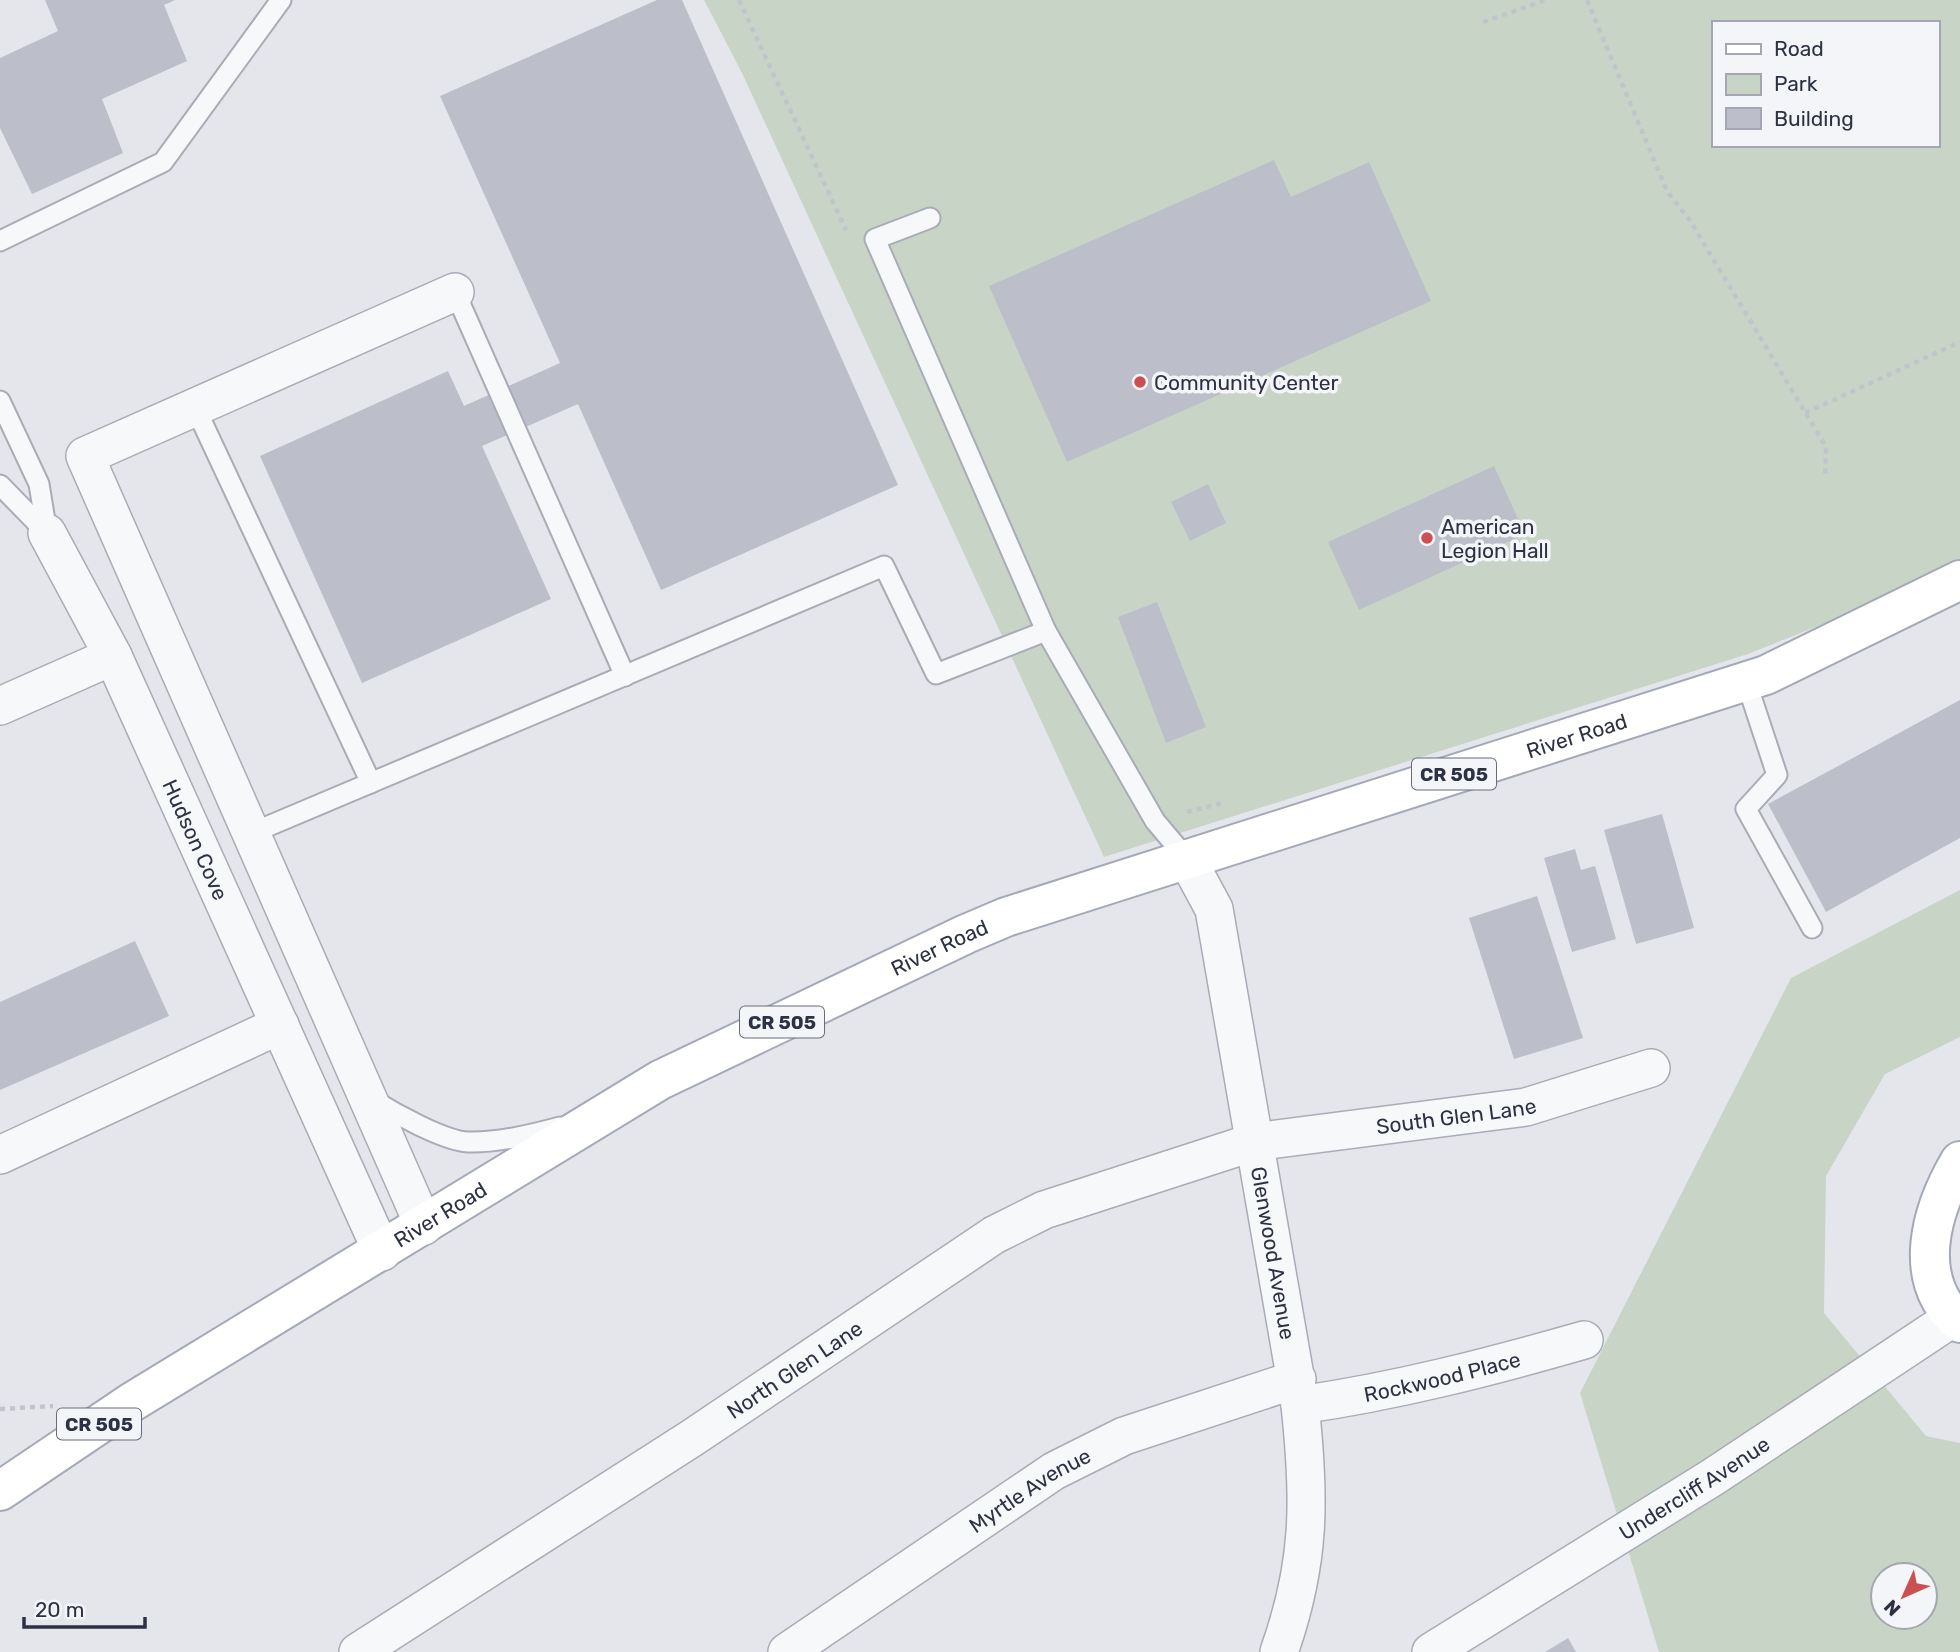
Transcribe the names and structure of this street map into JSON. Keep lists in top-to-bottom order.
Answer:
{
  "streets": {
    "main road": ["River Road", "CR 505"],
    "street": [
      "Hudson Cove",
      "South Glen Lane",
      "Glenwood Avenue",
      "North Glen Lane",
      "Rockwood Place",
      "Undercliff Avenue",
      "Myrtle Avenue"
    ]
  },
  "crossings": [
    ["River Road", "Hudson Cove"],
    ["River Road", "Glenwood Avenue"],
    ["South Glen Lane", "Glenwood Avenue"],
    ["South Glen Lane", "North Glen Lane"],
    ["Glenwood Avenue", "North Glen Lane"],
    ["Glenwood Avenue", "Rockwood Place"],
    ["Glenwood Avenue", "Myrtle Avenue"],
    ["Rockwood Place", "Myrtle Avenue"]
  ],
  "places": ["Community Center", "American Legion Hall"],
  "legend": ["Road", "Park", "Building"],
  "scale_bar": "20 m",
  "north": "bottom left"
}
